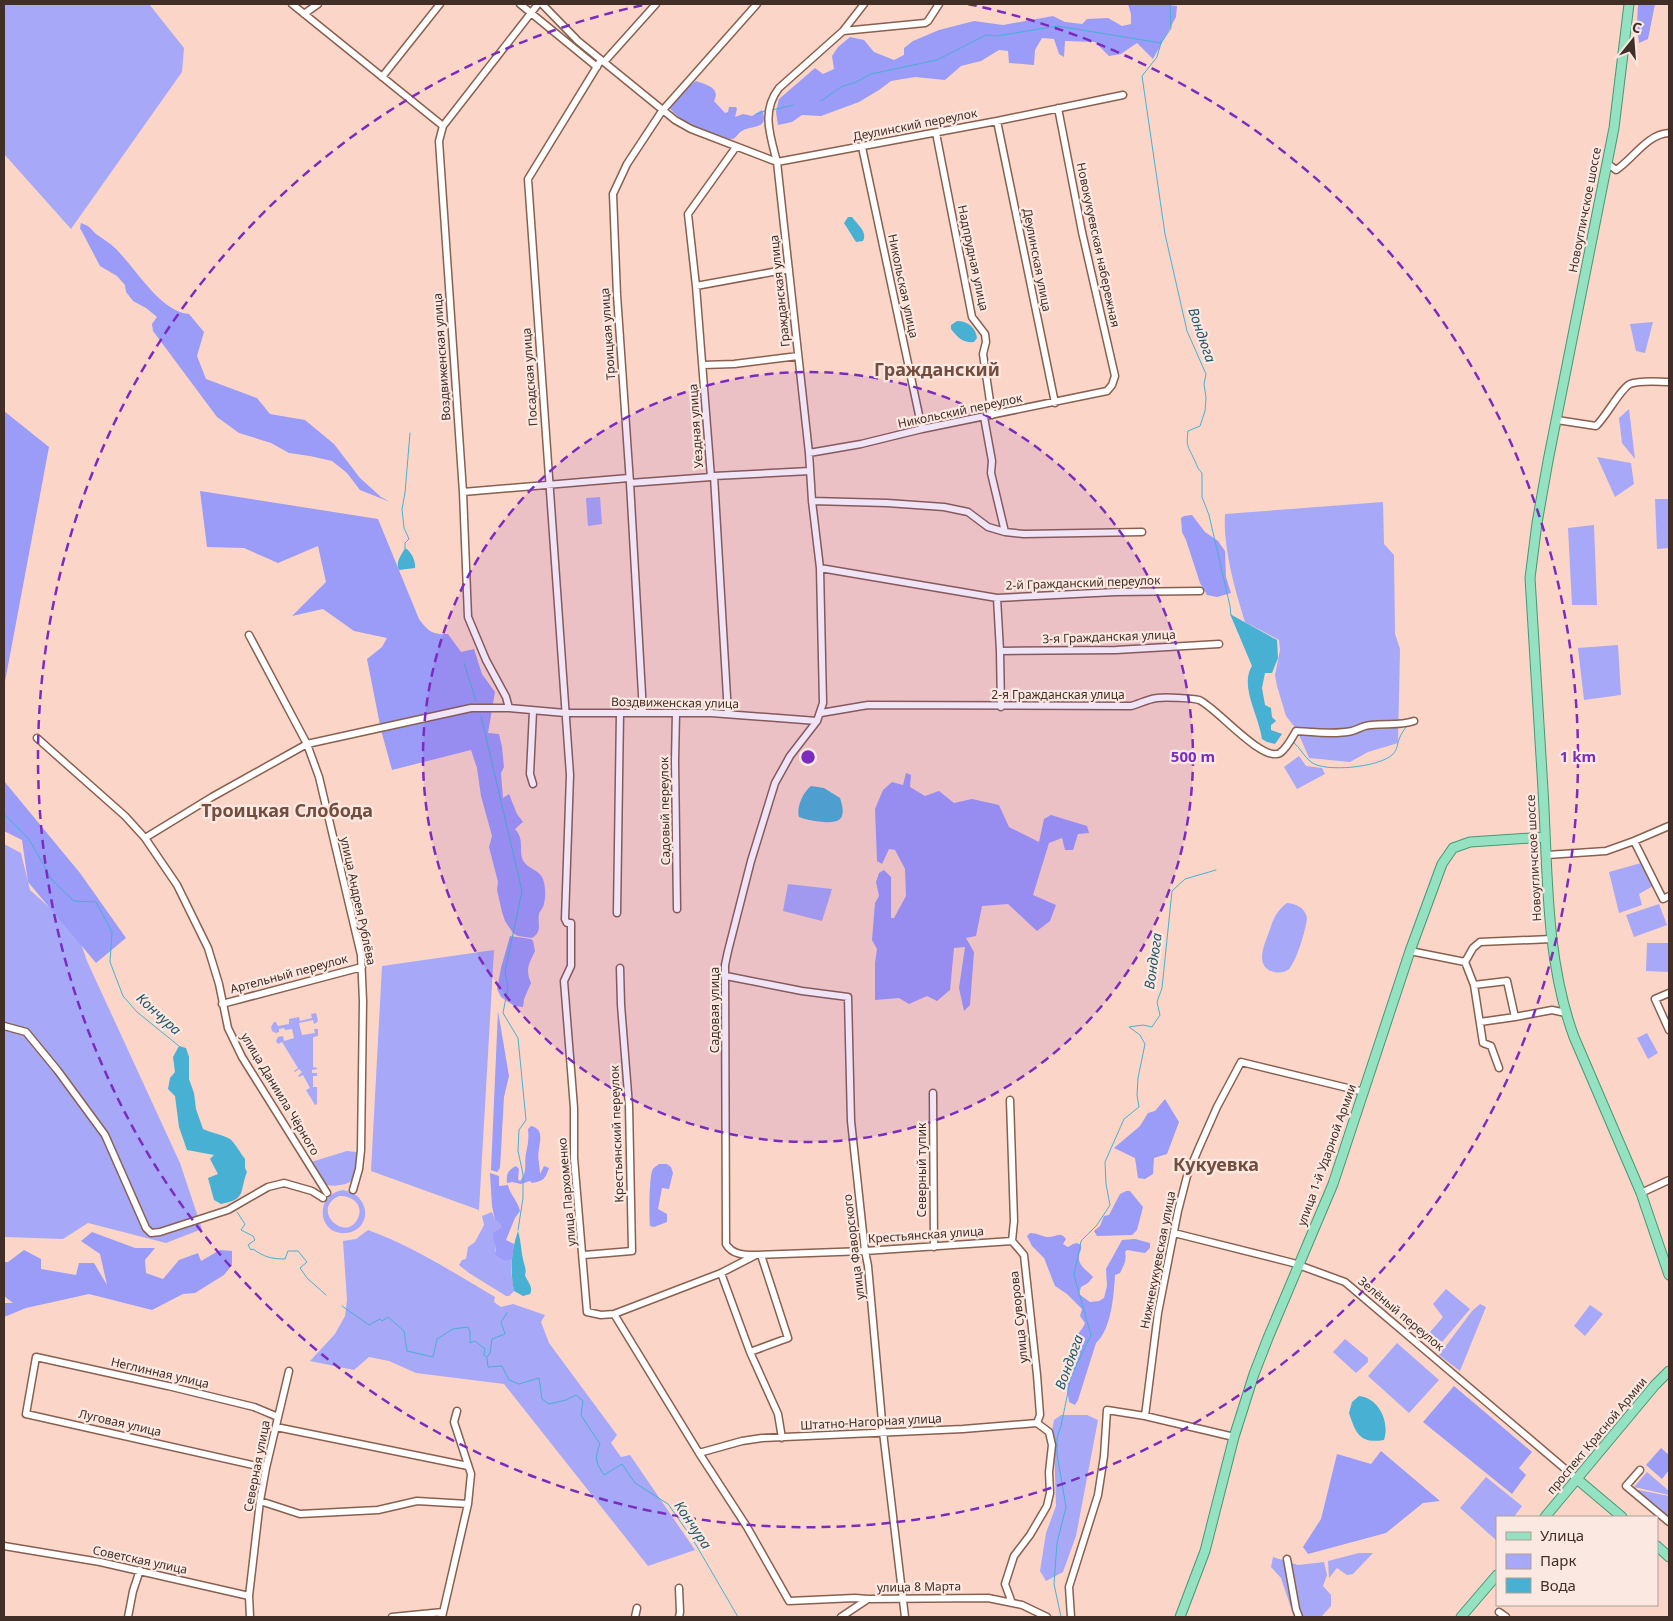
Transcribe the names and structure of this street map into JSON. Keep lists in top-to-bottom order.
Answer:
{
  "streets": {
    "main road": ["Новоугличское шоссе", "улица 1-й Ударной Армии", "проспект Красной Армии"],
    "street": [
      "Деулинский переулок",
      "Новокукуевская набережная",
      "Надпрудная улица",
      "Деулинская улица",
      "Никольская улица",
      "Гражданская улица",
      "Троицкая улица",
      "Воздвиженская улица",
      "Посадская улица",
      "Никольский переулок",
      "Уездная улица",
      "2-й Гражданский переулок",
      "3-я Гражданская улица",
      "2-я Гражданская улица",
      "Садовый переулок",
      "улица Андрея Рублёва",
      "Артельный переулок",
      "Садовая улица",
      "улица Даниила Чёрного",
      "Крестьянский переулок",
      "Северный тупик",
      "улица Пархоменко",
      "Крестьянская улица",
      "улица Фаворского",
      "Нижнекукуевская улица",
      "Зелёный переулок",
      "улица Суворова",
      "Неглинная улица",
      "Штатно-Нагорная улица",
      "Луговая улица",
      "Северная улица",
      "Советская улица",
      "улица 8 Марта"
    ]
  },
  "crossings": [
    ["Деулинский переулок", "Новокукуевская набережная"],
    ["Деулинский переулок", "Надпрудная улица"],
    ["Деулинский переулок", "Деулинская улица"],
    ["Деулинский переулок", "Никольская улица"],
    ["Деулинский переулок", "Гражданская улица"],
    ["Новоугличское шоссе", "улица 1-й Ударной Армии"],
    ["Новокукуевская набережная", "Никольский переулок"],
    ["Надпрудная улица", "Никольский переулок"],
    ["Деулинская улица", "Никольский переулок"],
    ["Никольская улица", "Никольский переулок"],
    ["Гражданская улица", "Никольский переулок"],
    ["Гражданская улица", "2-й Гражданский переулок"],
    ["Гражданская улица", "Садовая улица"],
    ["Троицкая улица", "Воздвиженская улица"],
    ["Воздвиженская улица", "Посадская улица"],
    ["Воздвиженская улица", "Уездная улица"],
    ["Воздвиженская улица", "Садовый переулок"],
    ["Воздвиженская улица", "Садовая улица"],
    ["Воздвиженская улица", "улица Пархоменко"],
    ["Посадская улица", "улица Пархоменко"],
    ["2-я Гражданская улица", "Садовая улица"],
    ["улица Андрея Рублёва", "Артельный переулок"],
    ["Артельный переулок", "улица Даниила Чёрного"],
    ["Садовая улица", "Крестьянская улица"],
    ["Садовая улица", "улица Фаворского"],
    ["Крестьянский переулок", "улица Пархоменко"],
    ["улица 1-й Ударной Армии", "Нижнекукуевская улица"],
    ["улица 1-й Ударной Армии", "Зелёный переулок"],
    ["Северный тупик", "Крестьянская улица"],
    ["улица Пархоменко", "Крестьянская улица"],
    ["Крестьянская улица", "улица Фаворского"],
    ["Крестьянская улица", "улица Суворова"],
    ["улица Фаворского", "Штатно-Нагорная улица"],
    ["улица Фаворского", "улица 8 Марта"],
    ["Нижнекукуевская улица", "Зелёный переулок"],
    ["Зелёный переулок", "проспект Красной Армии"],
    ["улица Суворова", "Штатно-Нагорная улица"],
    ["Неглинная улица", "Луговая улица"],
    ["Неглинная улица", "Северная улица"],
    ["Штатно-Нагорная улица", "улица 8 Марта"],
    ["Луговая улица", "Северная улица"],
    ["Северная улица", "Советская улица"]
  ],
  "districts": ["Гражданский", "Троицкая Слобода", "Кукуевка"],
  "water": ["Вондюга", "Кончура"],
  "legend": ["Улица", "Парк", "Вода"],
  "north": "top",
  "rings": ["500 m", "1 km"]
}
